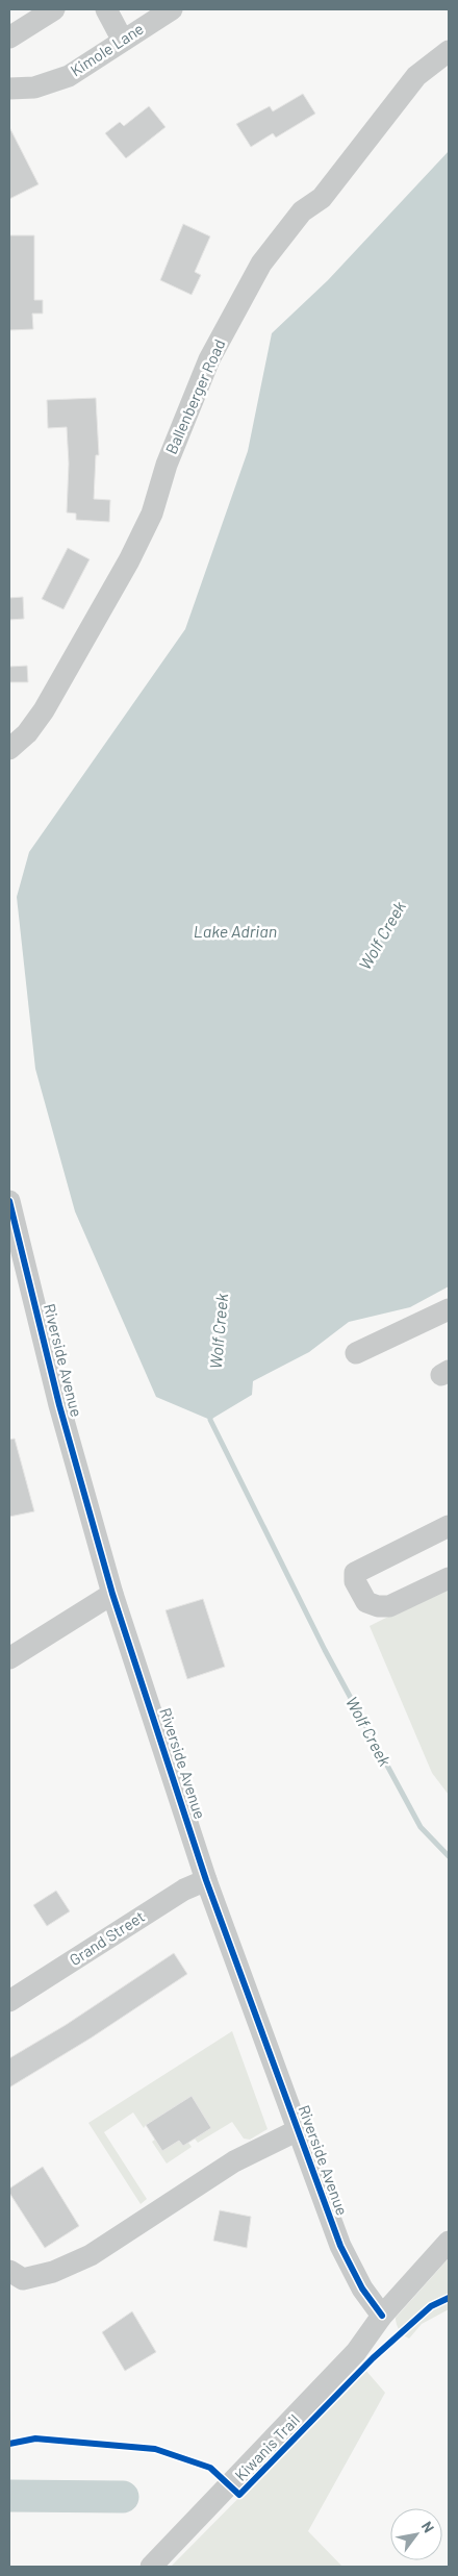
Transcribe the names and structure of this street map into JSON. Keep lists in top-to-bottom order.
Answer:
{
  "streets": {
    "street": [
      "Kimole Lane",
      "Ballenberger Road",
      "Riverside Avenue",
      "Grand Street"
    ],
    "cycle path": ["Kiwanis Trail"]
  },
  "crossings": [
    ["Riverside Avenue", "Grand Street"]
  ],
  "water": ["Lake Adrian", "Wolf Creek"],
  "north": "top right"
}
